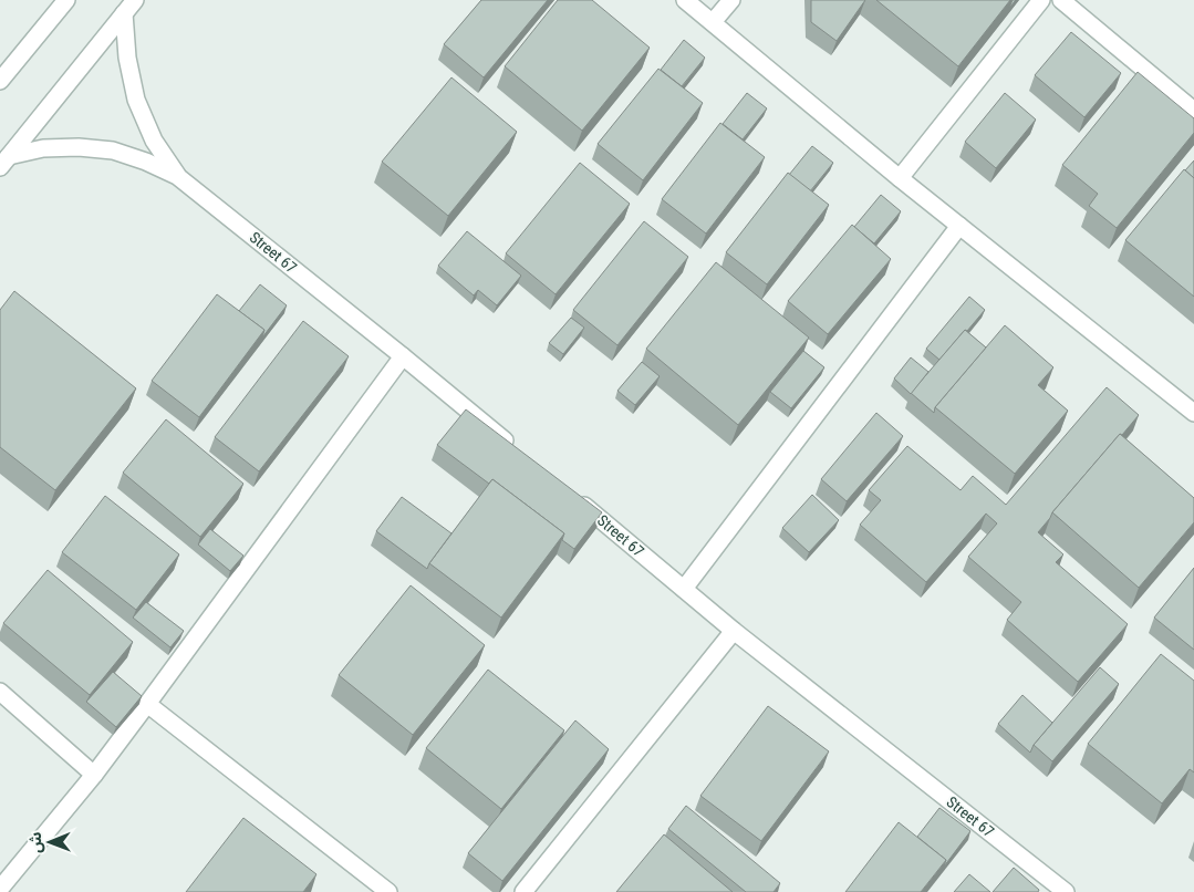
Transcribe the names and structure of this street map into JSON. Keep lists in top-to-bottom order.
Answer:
{
  "streets": {
    "street": ["Street 67"]
  },
  "north": "left"
}
